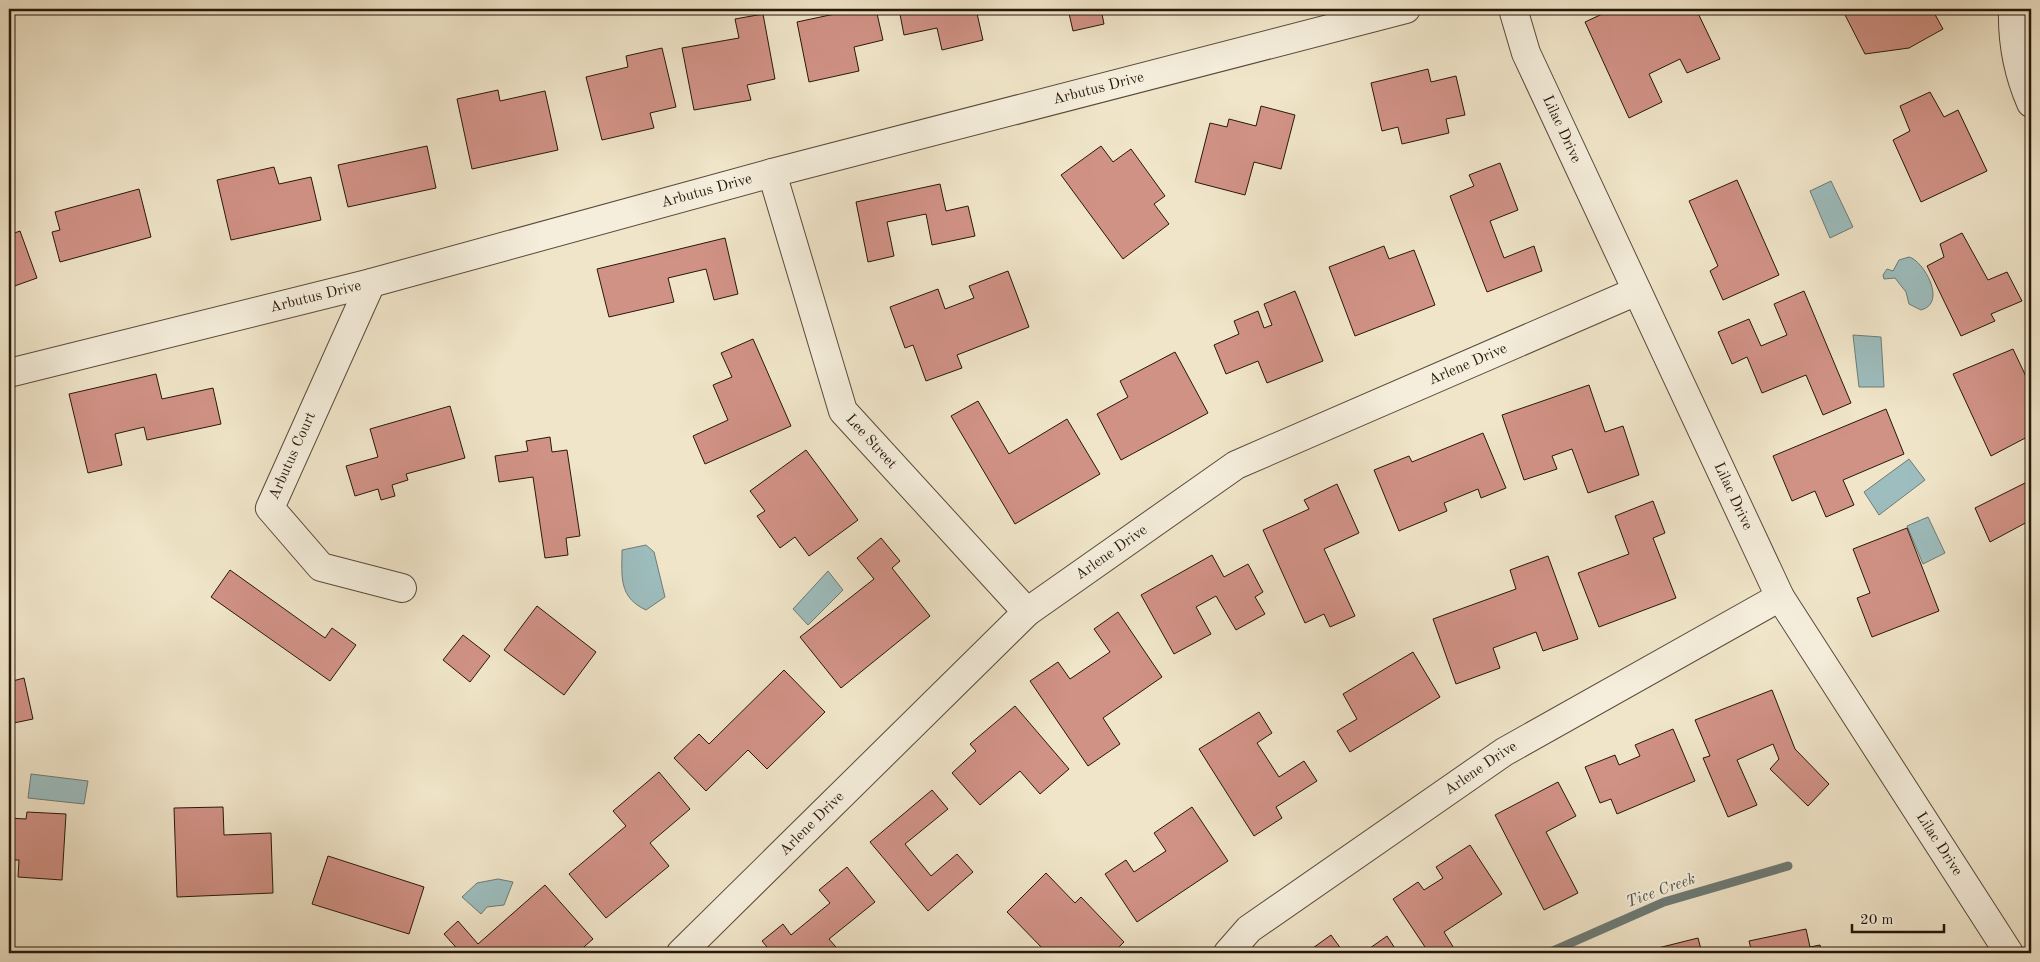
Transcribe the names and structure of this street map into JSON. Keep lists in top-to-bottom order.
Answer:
{
  "streets": {
    "street": [
      "Arbutus Drive",
      "Lilac Drive",
      "Arlene Drive",
      "Lee Street",
      "Arbutus Court"
    ]
  },
  "crossings": [
    ["Arbutus Drive", "Lee Street"],
    ["Arbutus Drive", "Arbutus Court"],
    ["Lilac Drive", "Arlene Drive"],
    ["Arlene Drive", "Lee Street"]
  ],
  "water": ["Tice Creek"],
  "scale_bar": "20 m"
}
